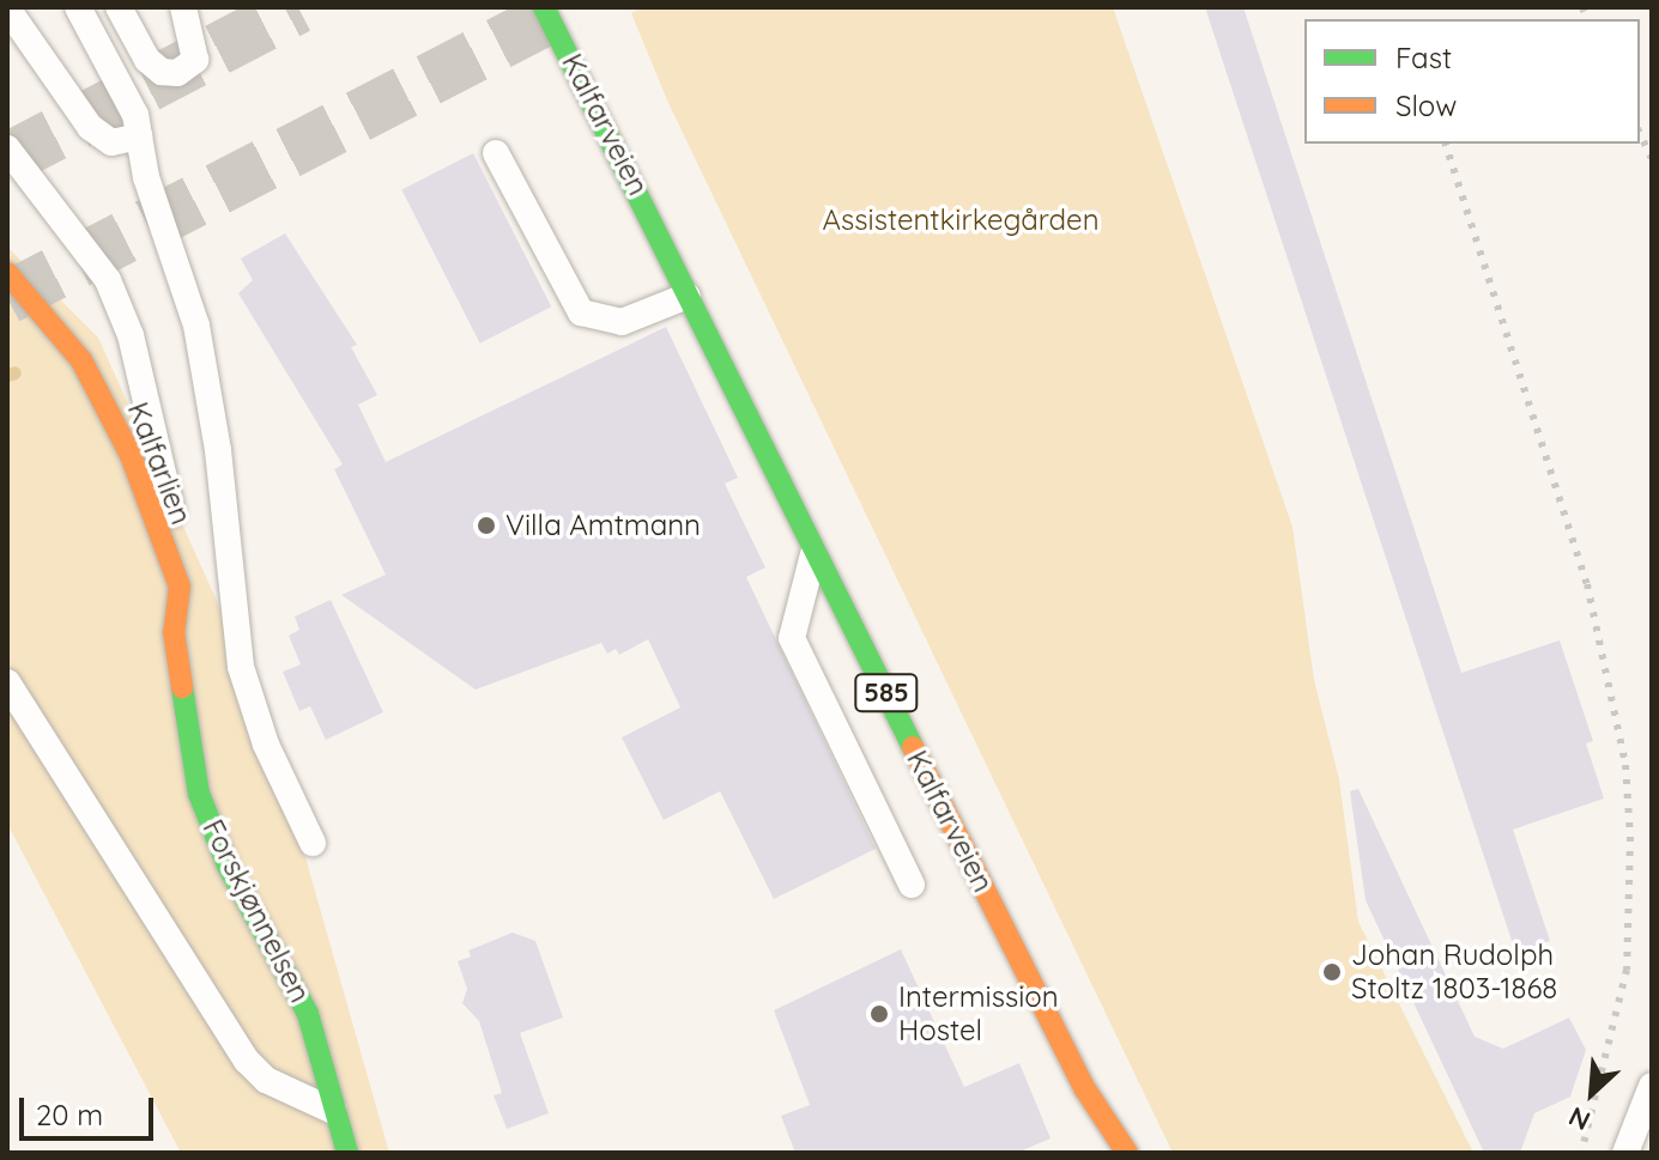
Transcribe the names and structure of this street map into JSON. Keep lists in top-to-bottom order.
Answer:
{
  "streets": {
    "main road": [
      "Kalfarveien",
      "Kalfarlien",
      "585",
      "Forskjønnelsen"
    ]
  },
  "crossings": [
    ["Kalfarlien", "Forskjønnelsen"]
  ],
  "parks": ["Assistentkirkegården"],
  "places": ["Villa Amtmann", "Johan Rudolph Stoltz 1803-1868", "Intermission Hostel"],
  "legend": ["Fast", "Slow"],
  "scale_bar": "20 m",
  "north": "bottom left"
}
